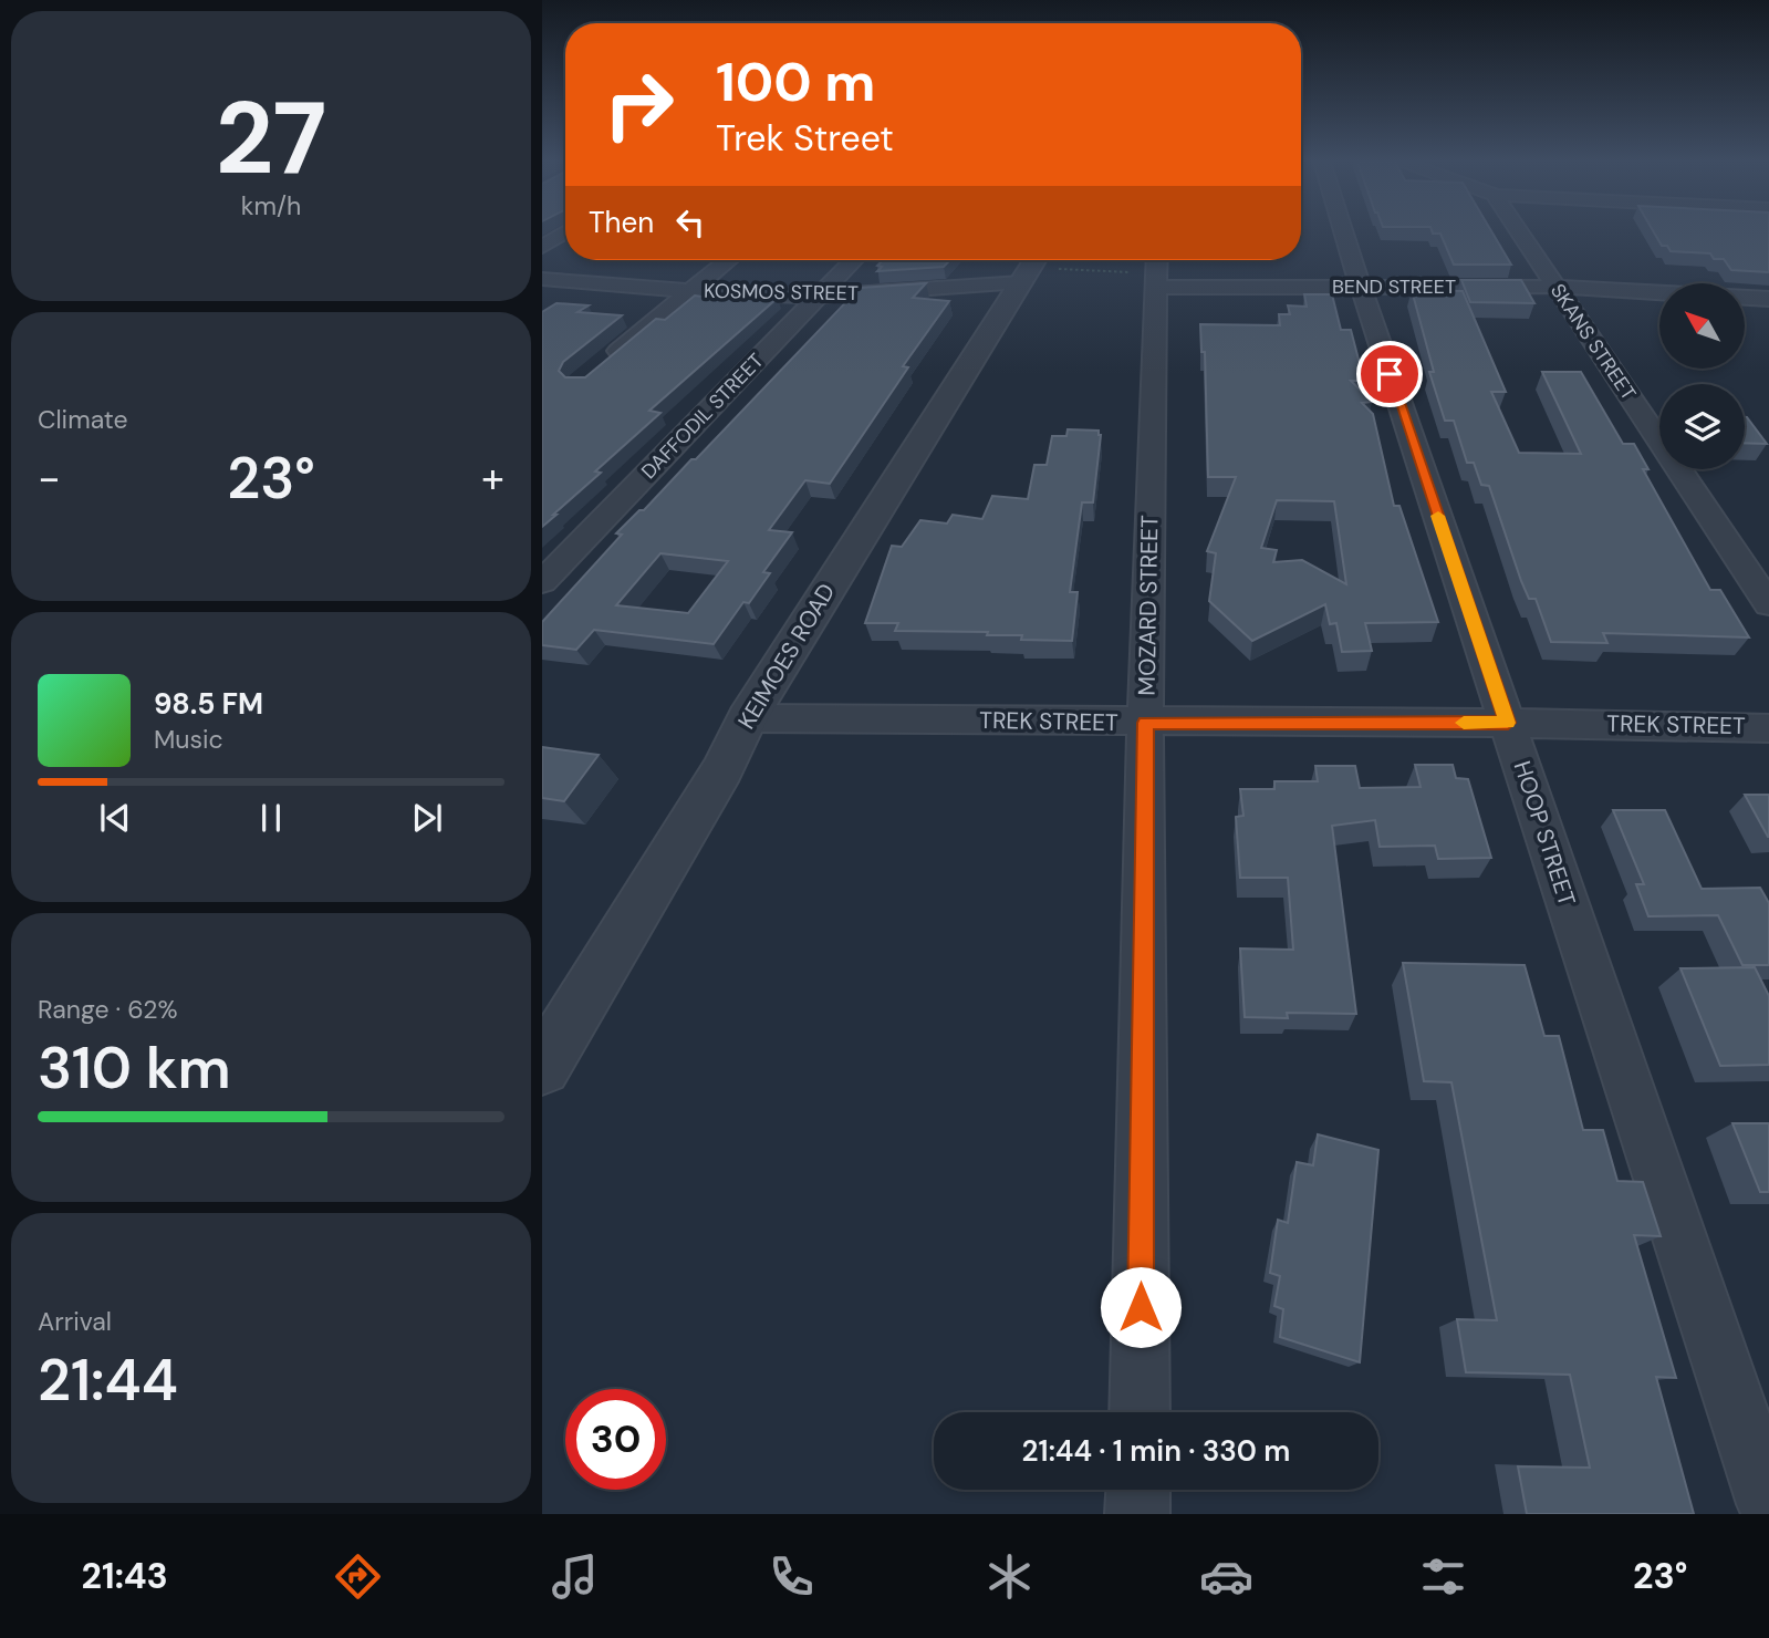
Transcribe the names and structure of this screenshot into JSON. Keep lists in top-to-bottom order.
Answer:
{
  "streets": {
    "street": [
      "BEND STREET",
      "KOSMOS STREET",
      "SKANS STREET",
      "DAFFODIL STREET",
      "MOZARD STREET",
      "KEIMOES ROAD",
      "TREK STREET",
      "HOOP STREET"
    ]
  },
  "crossings": [
    ["BEND STREET", "SKANS STREET"],
    ["BEND STREET", "MOZARD STREET"],
    ["BEND STREET", "HOOP STREET"],
    ["KOSMOS STREET", "DAFFODIL STREET"],
    ["KOSMOS STREET", "KEIMOES ROAD"],
    ["MOZARD STREET", "TREK STREET"],
    ["KEIMOES ROAD", "TREK STREET"],
    ["TREK STREET", "HOOP STREET"]
  ],
  "north": "top left",
  "page": {
    "tile": [
      ["27", "km/h"],
      "Climate",
      ["Range · 62%", "310 km"],
      ["Arrival", "21:44"]
    ],
    "turn": ["100 m", "Trek Street"],
    "then": "Then",
    "heat": ["−", "23°", "+"],
    "song": ["98.5 FM", "Music"],
    "limit": "30",
    "trip": "21:44 · 1 min · 330 m",
    "tabs": ["21:43", "23°"]
  }
}
